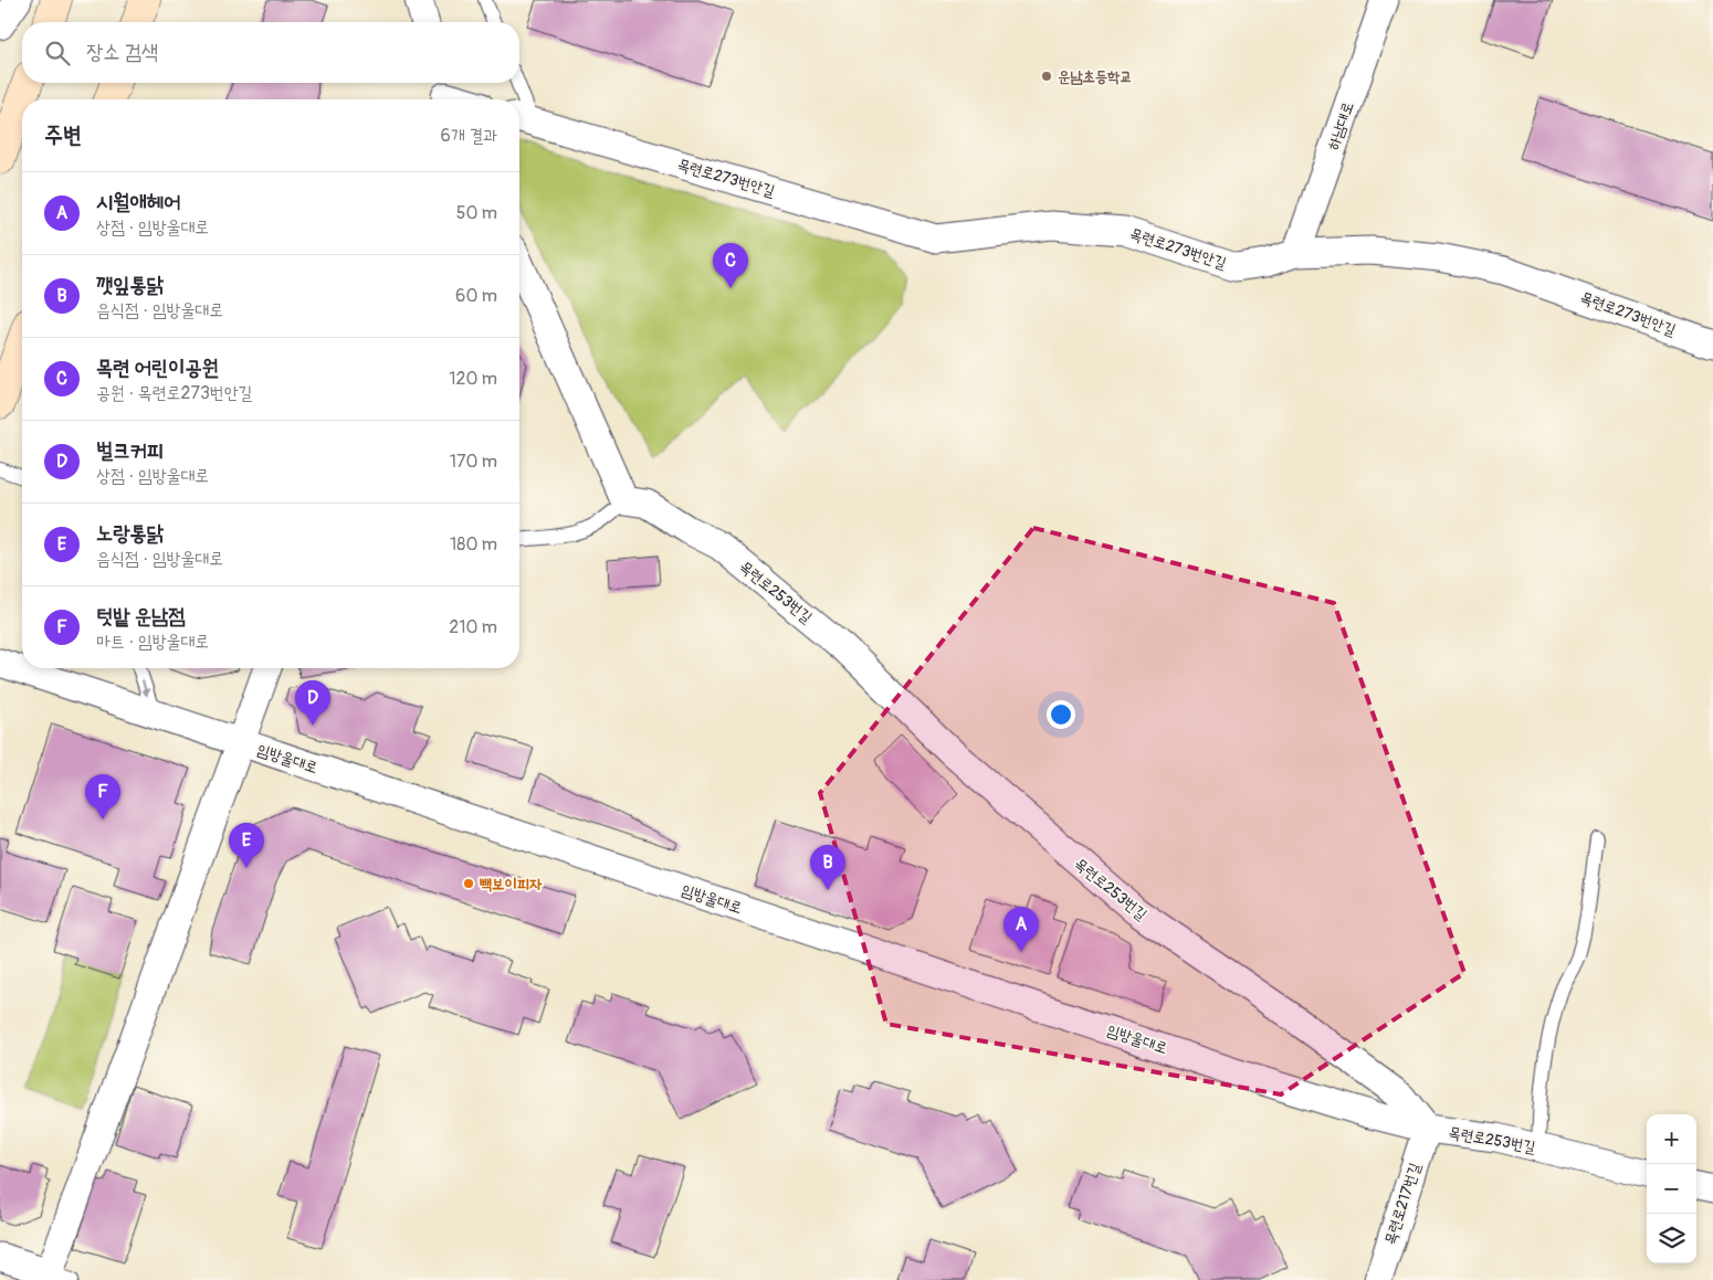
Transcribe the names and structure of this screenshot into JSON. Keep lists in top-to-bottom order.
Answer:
{
  "streets": {
    "street": [
      "하남대로",
      "목련로273번안길",
      "목련로253번길",
      "임방울대로",
      "목련로217번길"
    ]
  },
  "crossings": [
    ["하남대로", "목련로273번안길"],
    ["목련로253번길", "임방울대로"],
    ["목련로253번길", "목련로217번길"],
    ["임방울대로", "목련로217번길"]
  ],
  "places": ["운남초등학교", "빽보이피자"],
  "page": {
    "search": "장소 검색",
    "heading": ["주변", "6개 결과"],
    "list": [
      {
        "mark": "A",
        "name": "시월애헤어",
        "note": "상점 · 임방울대로",
        "value": "50 m"
      },
      {
        "mark": "B",
        "name": "깻잎통닭",
        "note": "음식점 · 임방울대로",
        "value": "60 m"
      },
      {
        "mark": "C",
        "name": "목련 어린이공원",
        "note": "공원 · 목련로273번안길",
        "value": "120 m"
      },
      {
        "mark": "D",
        "name": "벌크커피",
        "note": "상점 · 임방울대로",
        "value": "170 m"
      },
      {
        "mark": "E",
        "name": "노랑통닭",
        "note": "음식점 · 임방울대로",
        "value": "180 m"
      },
      {
        "mark": "F",
        "name": "텃밭 운남점",
        "note": "마트 · 임방울대로",
        "value": "210 m"
      }
    ],
    "pins": [
      "C",
      "D",
      "F",
      "E",
      "B",
      "A"
    ],
    "map_buttons": ["+", "−"]
  }
}
